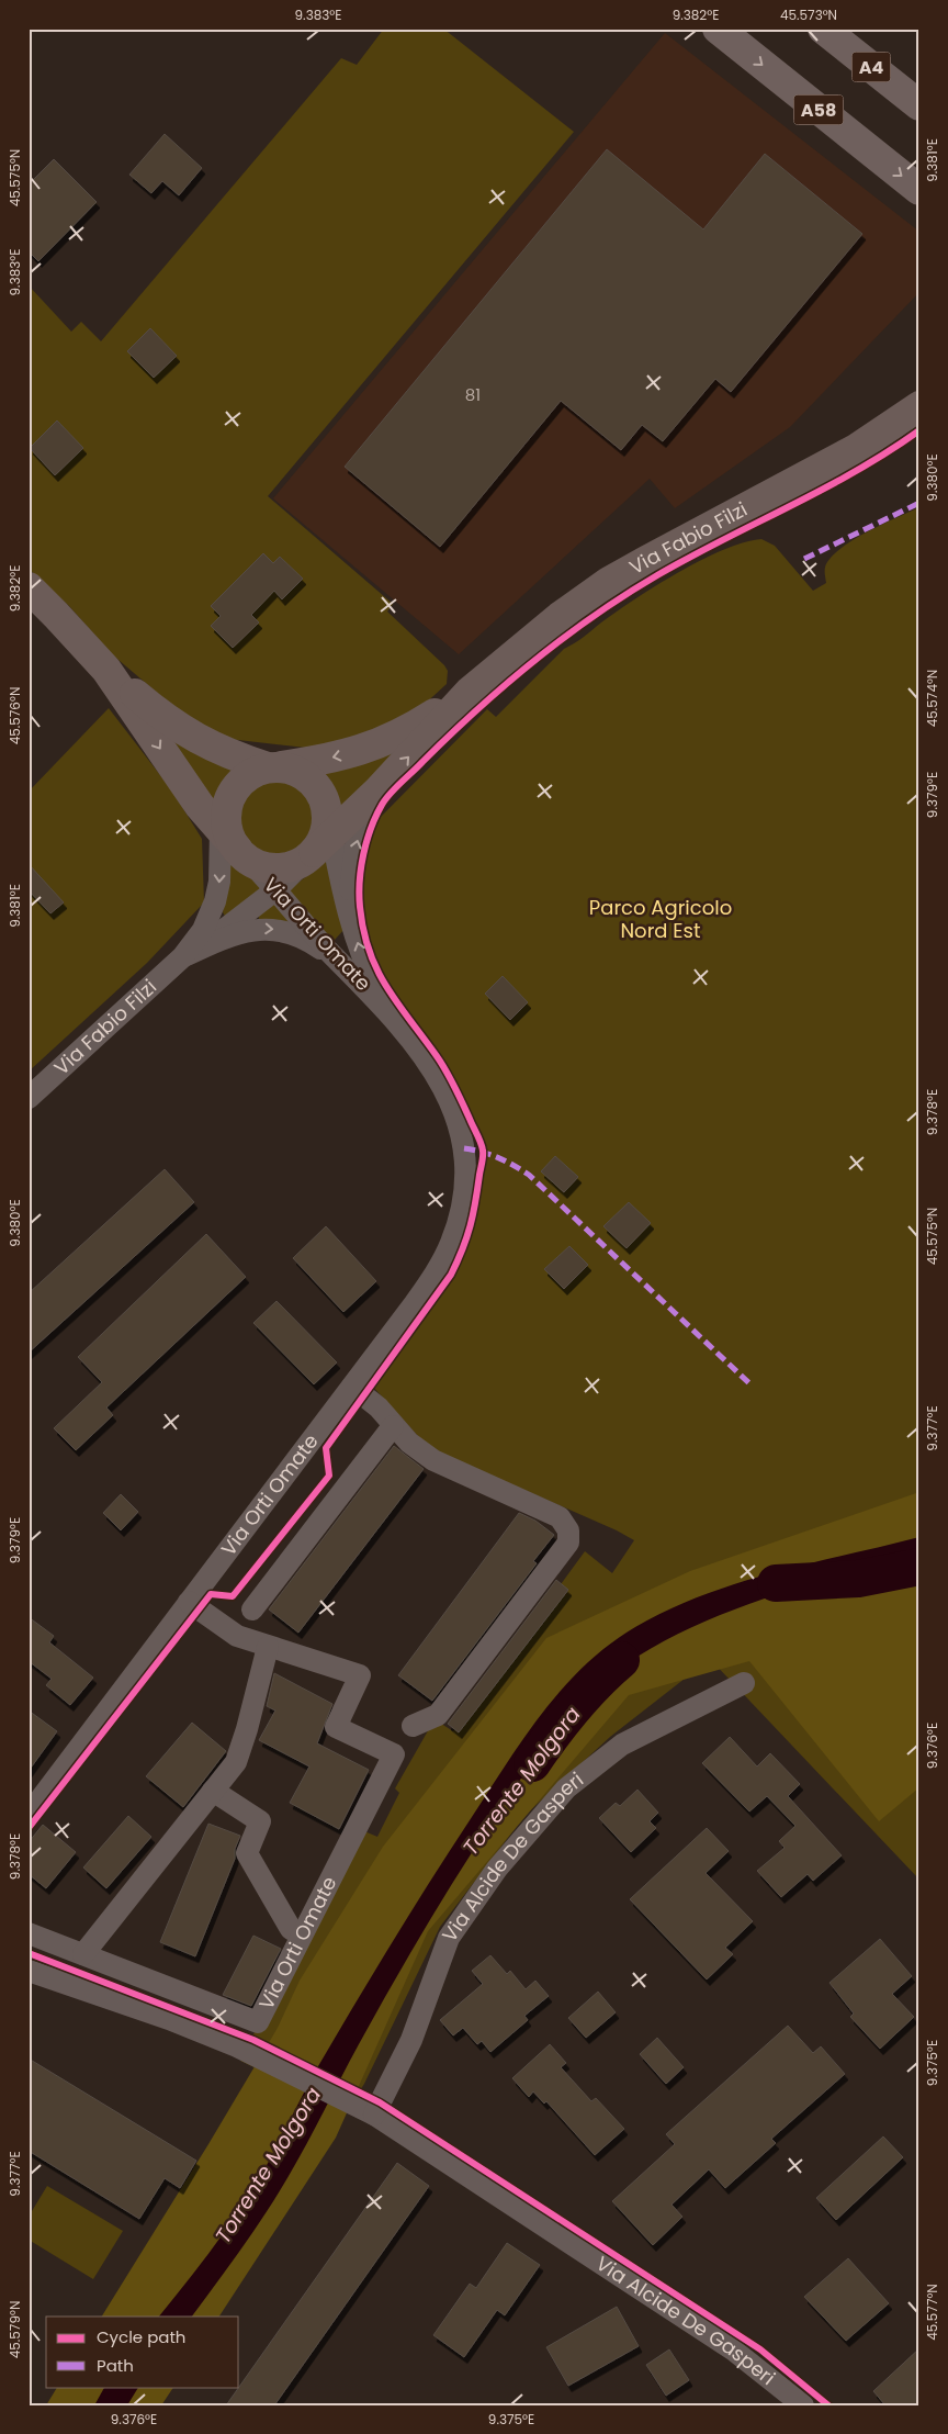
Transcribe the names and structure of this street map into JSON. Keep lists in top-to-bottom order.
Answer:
{
  "streets": {
    "highway": ["A4", "A58"],
    "street": ["Via Fabio Filzi", "Via Orti Omate", "Via Alcide De Gasperi"]
  },
  "crossings": [
    ["Via Fabio Filzi", "Via Orti Omate"]
  ],
  "water": ["Torrente Molgora"],
  "parks": ["Parco Agricolo Nord Est"],
  "house_numbers": ["81"],
  "legend": ["Cycle path", "Path"],
  "coordinates": [
    "9.383°E",
    "9.382°E",
    "45.573°N",
    "9.381°E",
    "45.575°N",
    "9.380°E",
    "45.574°N",
    "45.576°N",
    "9.379°E",
    "9.378°E",
    "9.377°E",
    "9.376°E",
    "9.375°E",
    "45.577°N",
    "45.579°N"
  ]
}
